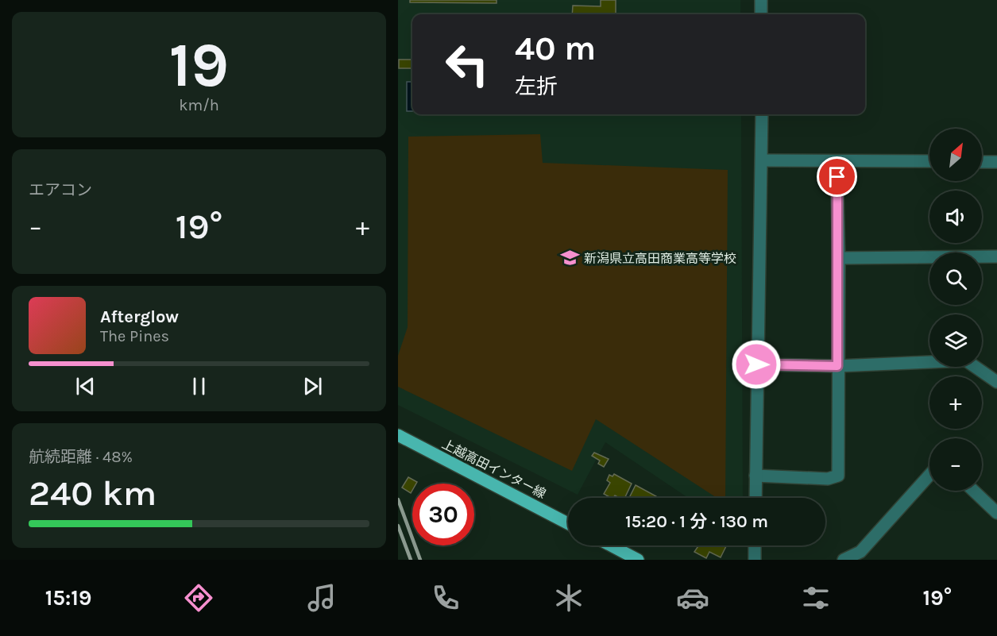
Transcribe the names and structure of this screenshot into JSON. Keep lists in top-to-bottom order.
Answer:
{
  "streets": {
    "main road": ["上越高田インター線"]
  },
  "places": {
    "school or university": ["新潟県立高田商業高等学校"]
  },
  "north": "top right",
  "page": {
    "tile": [
      ["19", "km/h"],
      "エアコン",
      ["航続距離 · 48%", "240 km"]
    ],
    "turn": ["40 m", "左折"],
    "map_buttons": ["+", "−"],
    "heat": ["−", "19°", "+"],
    "song": ["Afterglow", "The Pines"],
    "limit": "30",
    "trip": "15:20 · 1 分 · 130 m",
    "tabs": ["15:19", "19°"]
  }
}
